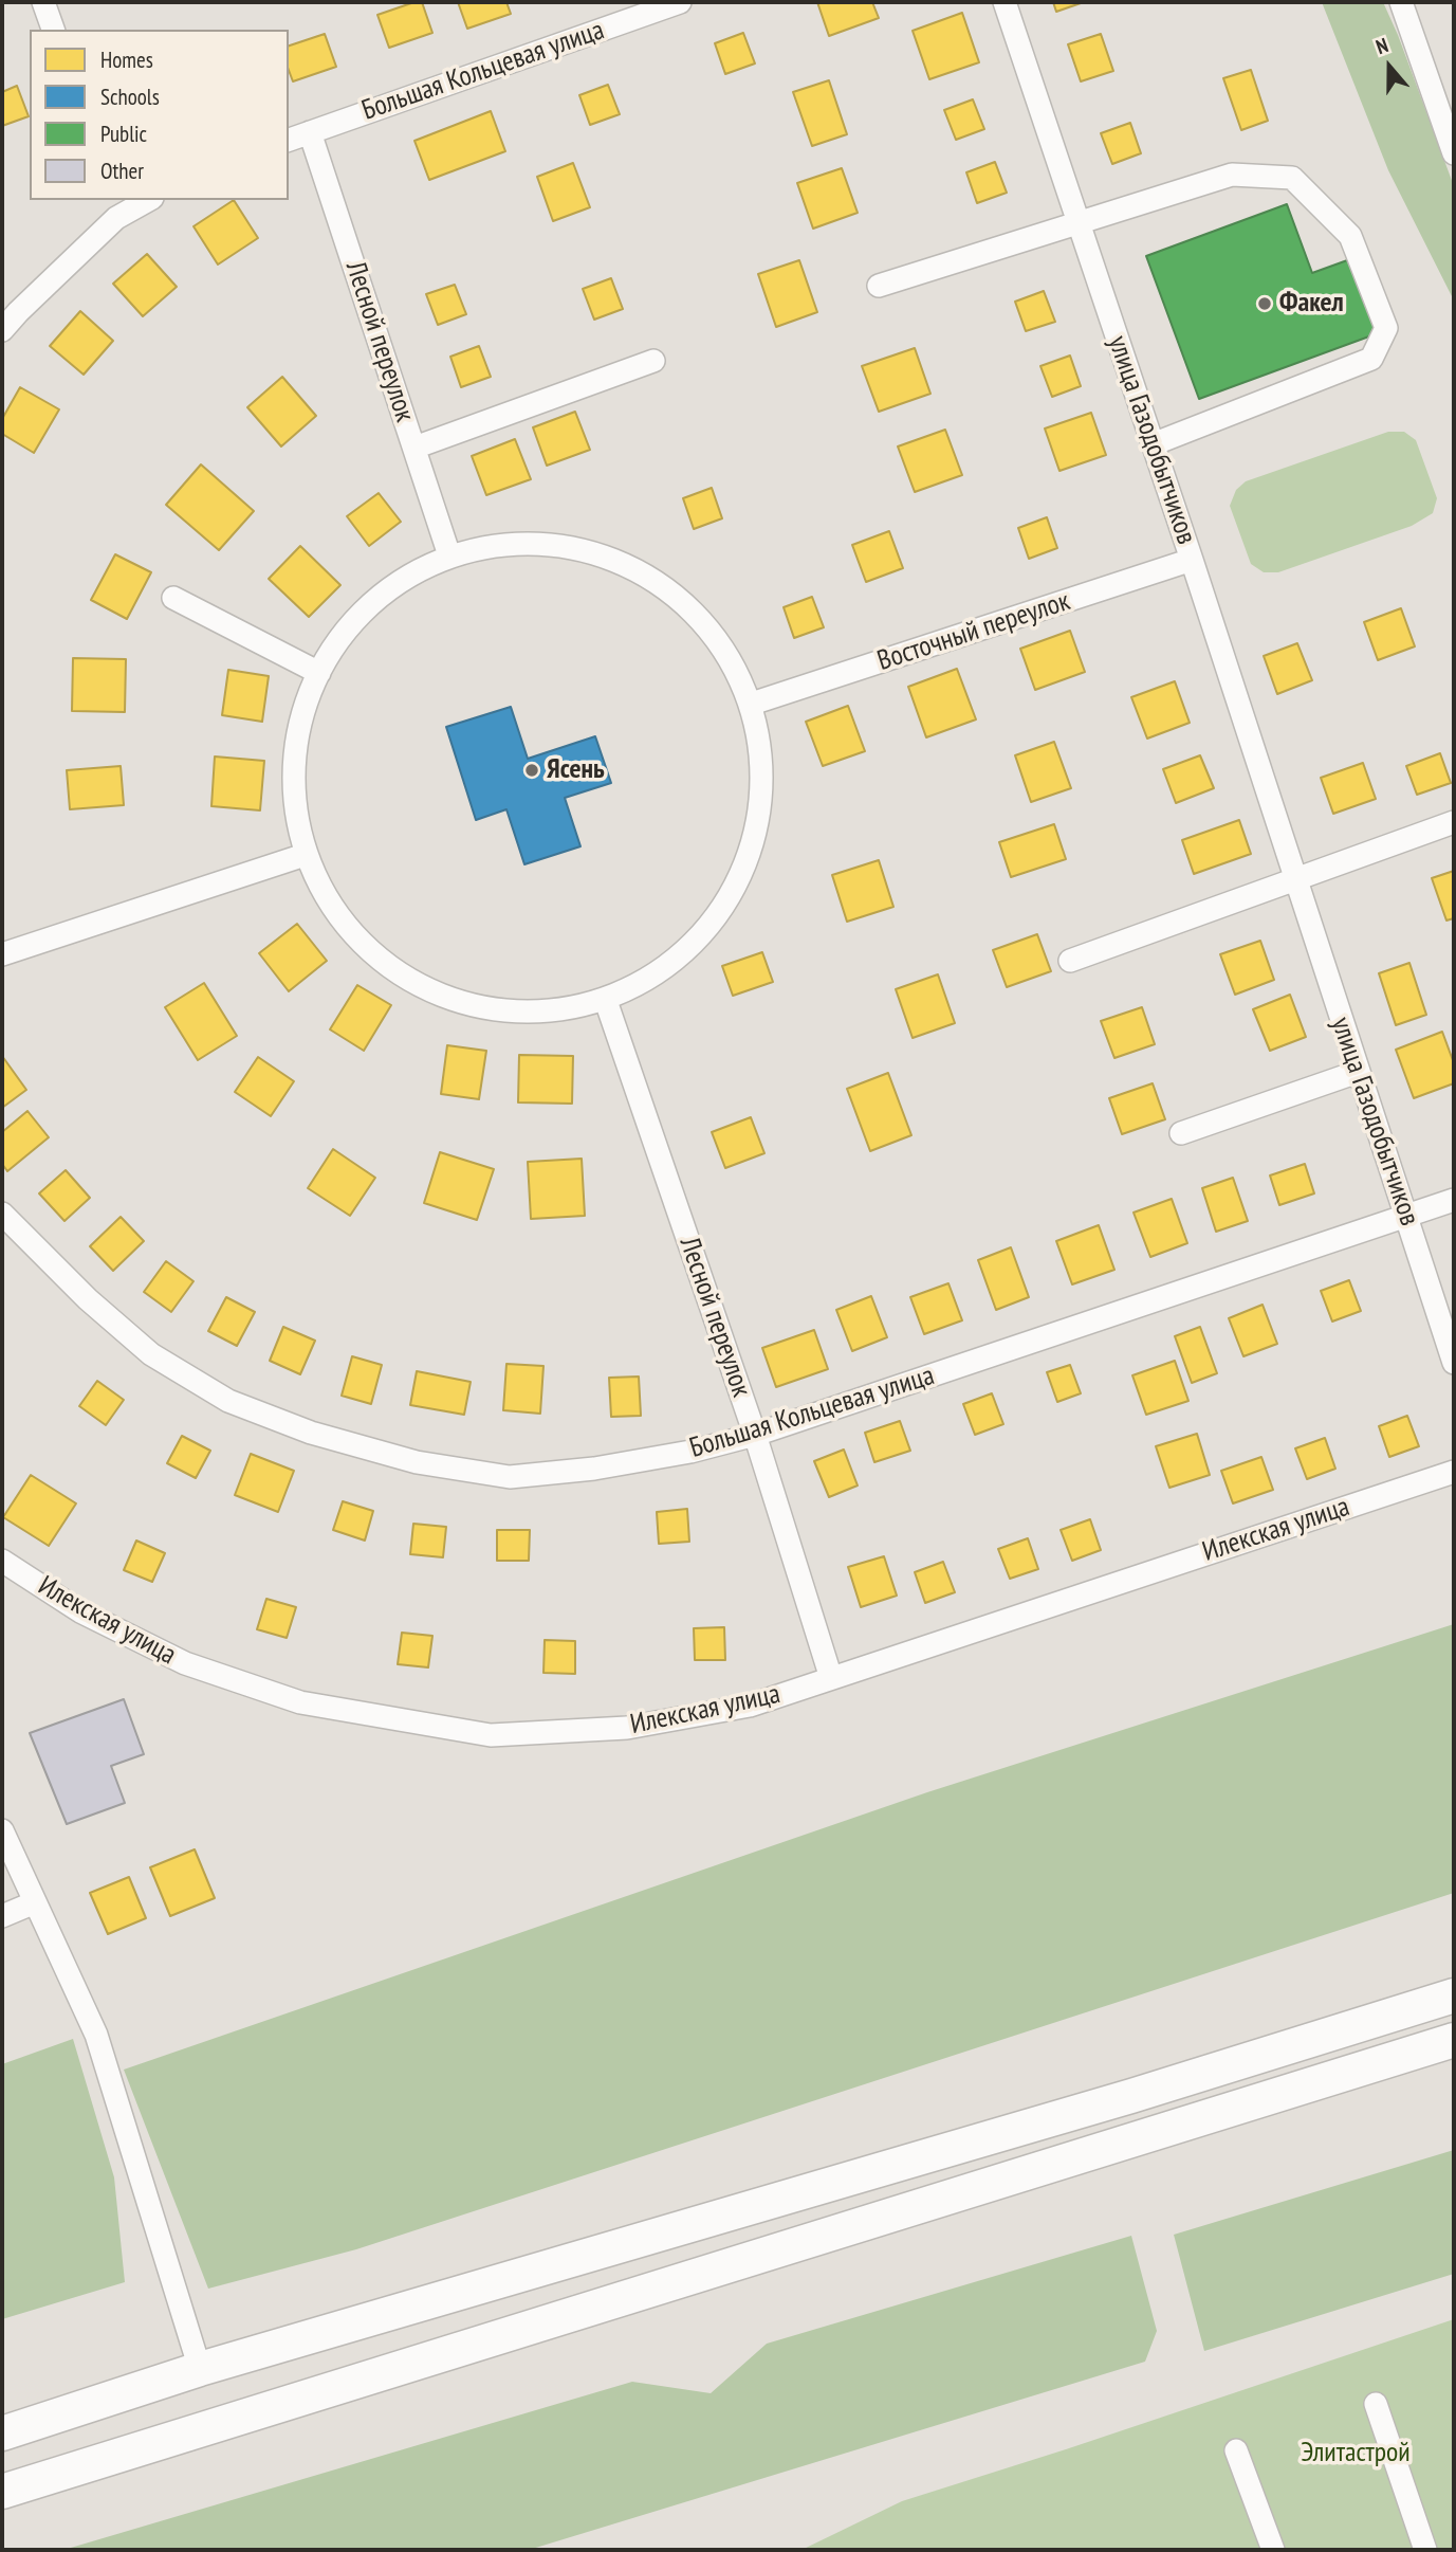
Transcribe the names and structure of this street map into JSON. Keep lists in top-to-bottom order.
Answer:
{
  "streets": {
    "street": [
      "Большая Кольцевая улица",
      "Лесной переулок",
      "улица Газодобытчиков",
      "Восточный переулок",
      "Илекская улица"
    ]
  },
  "crossings": [
    ["Большая Кольцевая улица", "Лесной переулок"],
    ["Большая Кольцевая улица", "улица Газодобытчиков"],
    ["Лесной переулок", "Илекская улица"],
    ["улица Газодобытчиков", "Восточный переулок"]
  ],
  "parks": ["Элитастрой"],
  "places": ["Факел", "Ясень"],
  "legend": [
    "Homes",
    "Schools",
    "Public",
    "Other"
  ],
  "north": "top"
}
